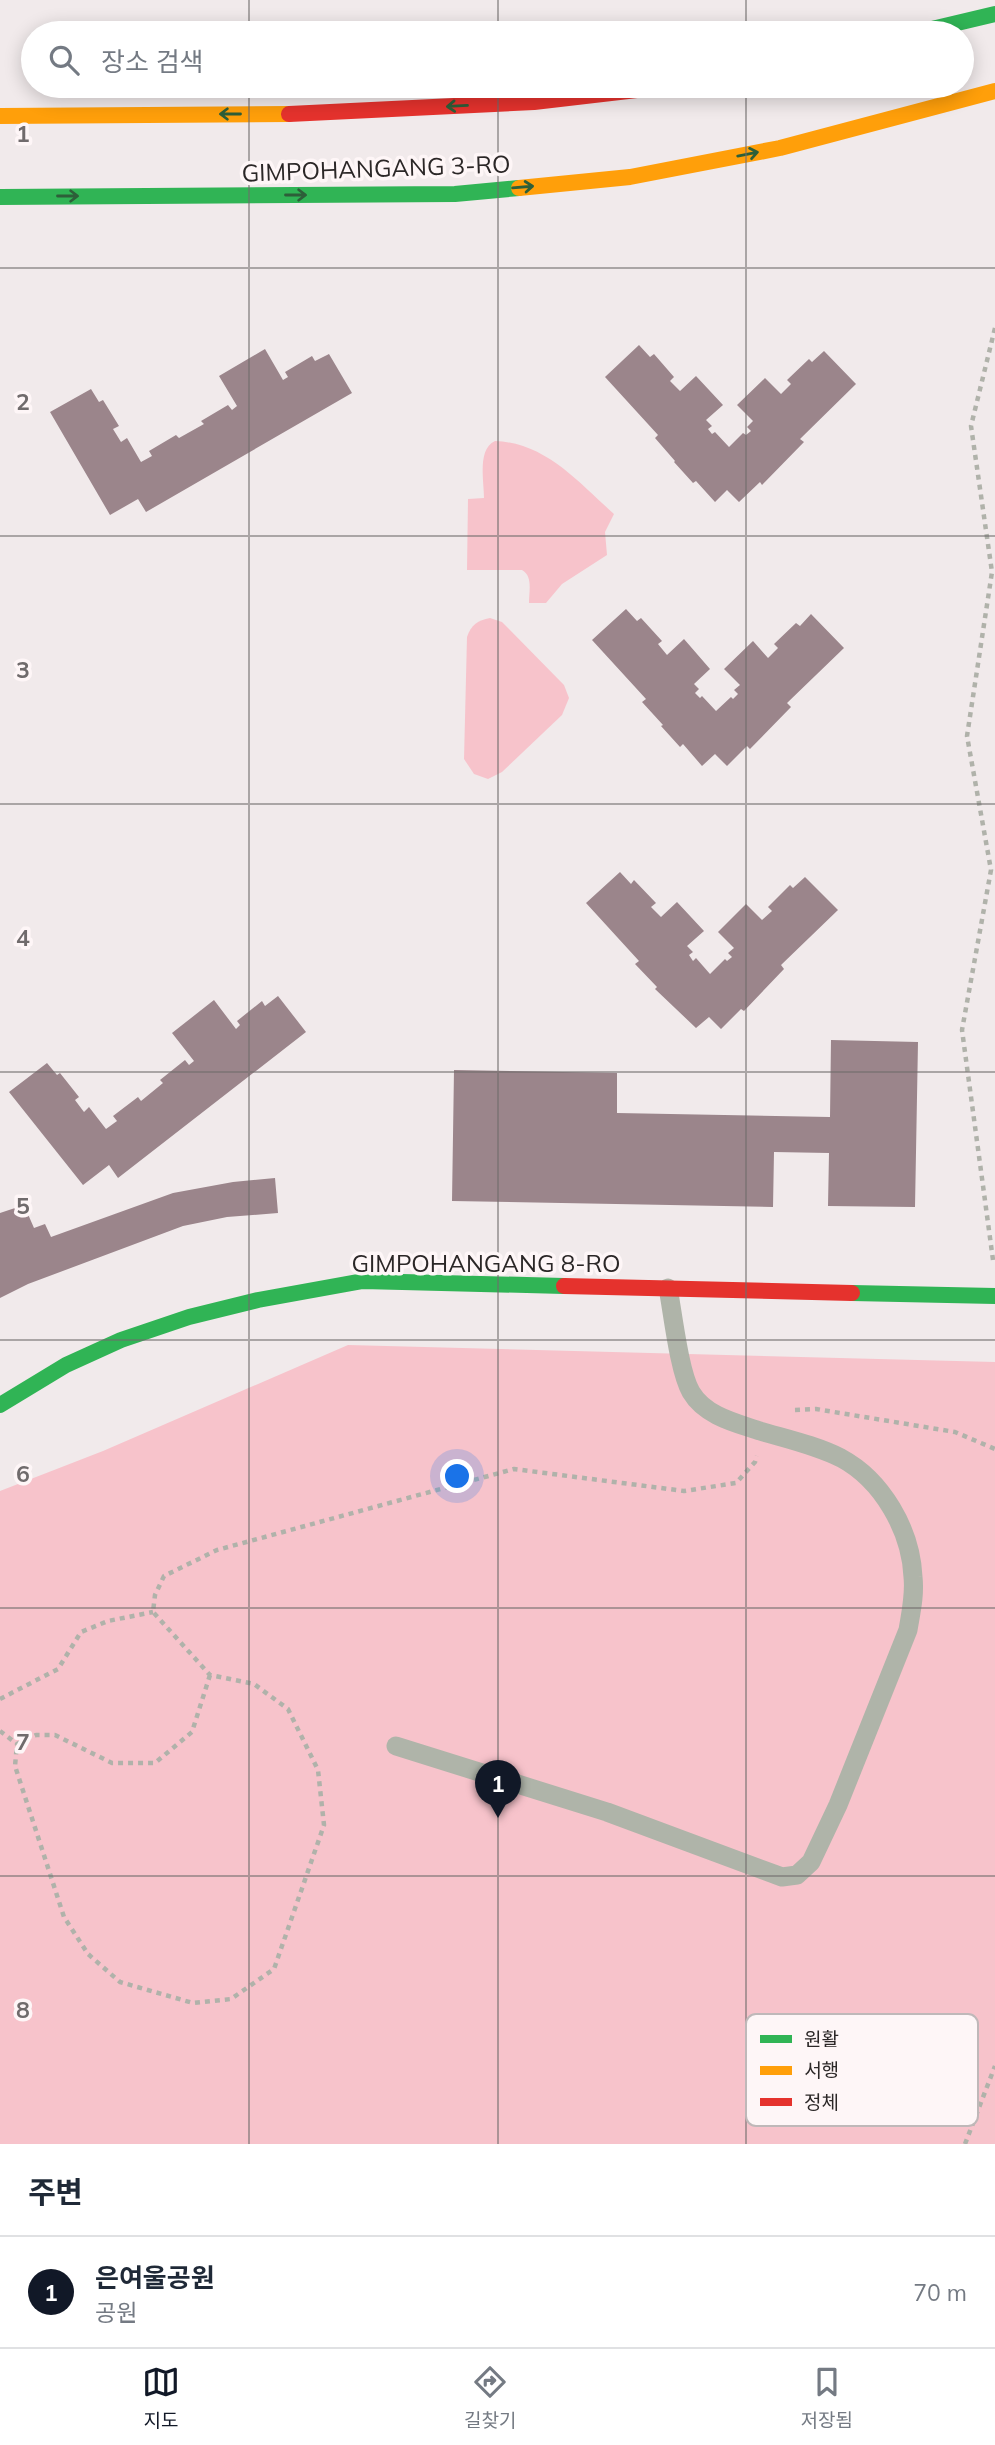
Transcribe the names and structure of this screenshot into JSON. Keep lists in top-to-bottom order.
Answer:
{
  "streets": {
    "street": ["GIMPOHANGANG 3-RO", "GIMPOHANGANG 8-RO"]
  },
  "legend": ["원활", "서행", "정체"],
  "page": {
    "search": "장소 검색",
    "pins": "1",
    "heading": "주변",
    "list": [
      {
        "mark": "1",
        "name": "은여울공원",
        "note": "공원",
        "value": "70 m"
      }
    ],
    "nav": ["지도", "길찾기", "저장됨"]
  },
  "grid": {
    "rows": [
      "1",
      "2",
      "3",
      "4",
      "5",
      "6",
      "7",
      "8"
    ]
  }
}
